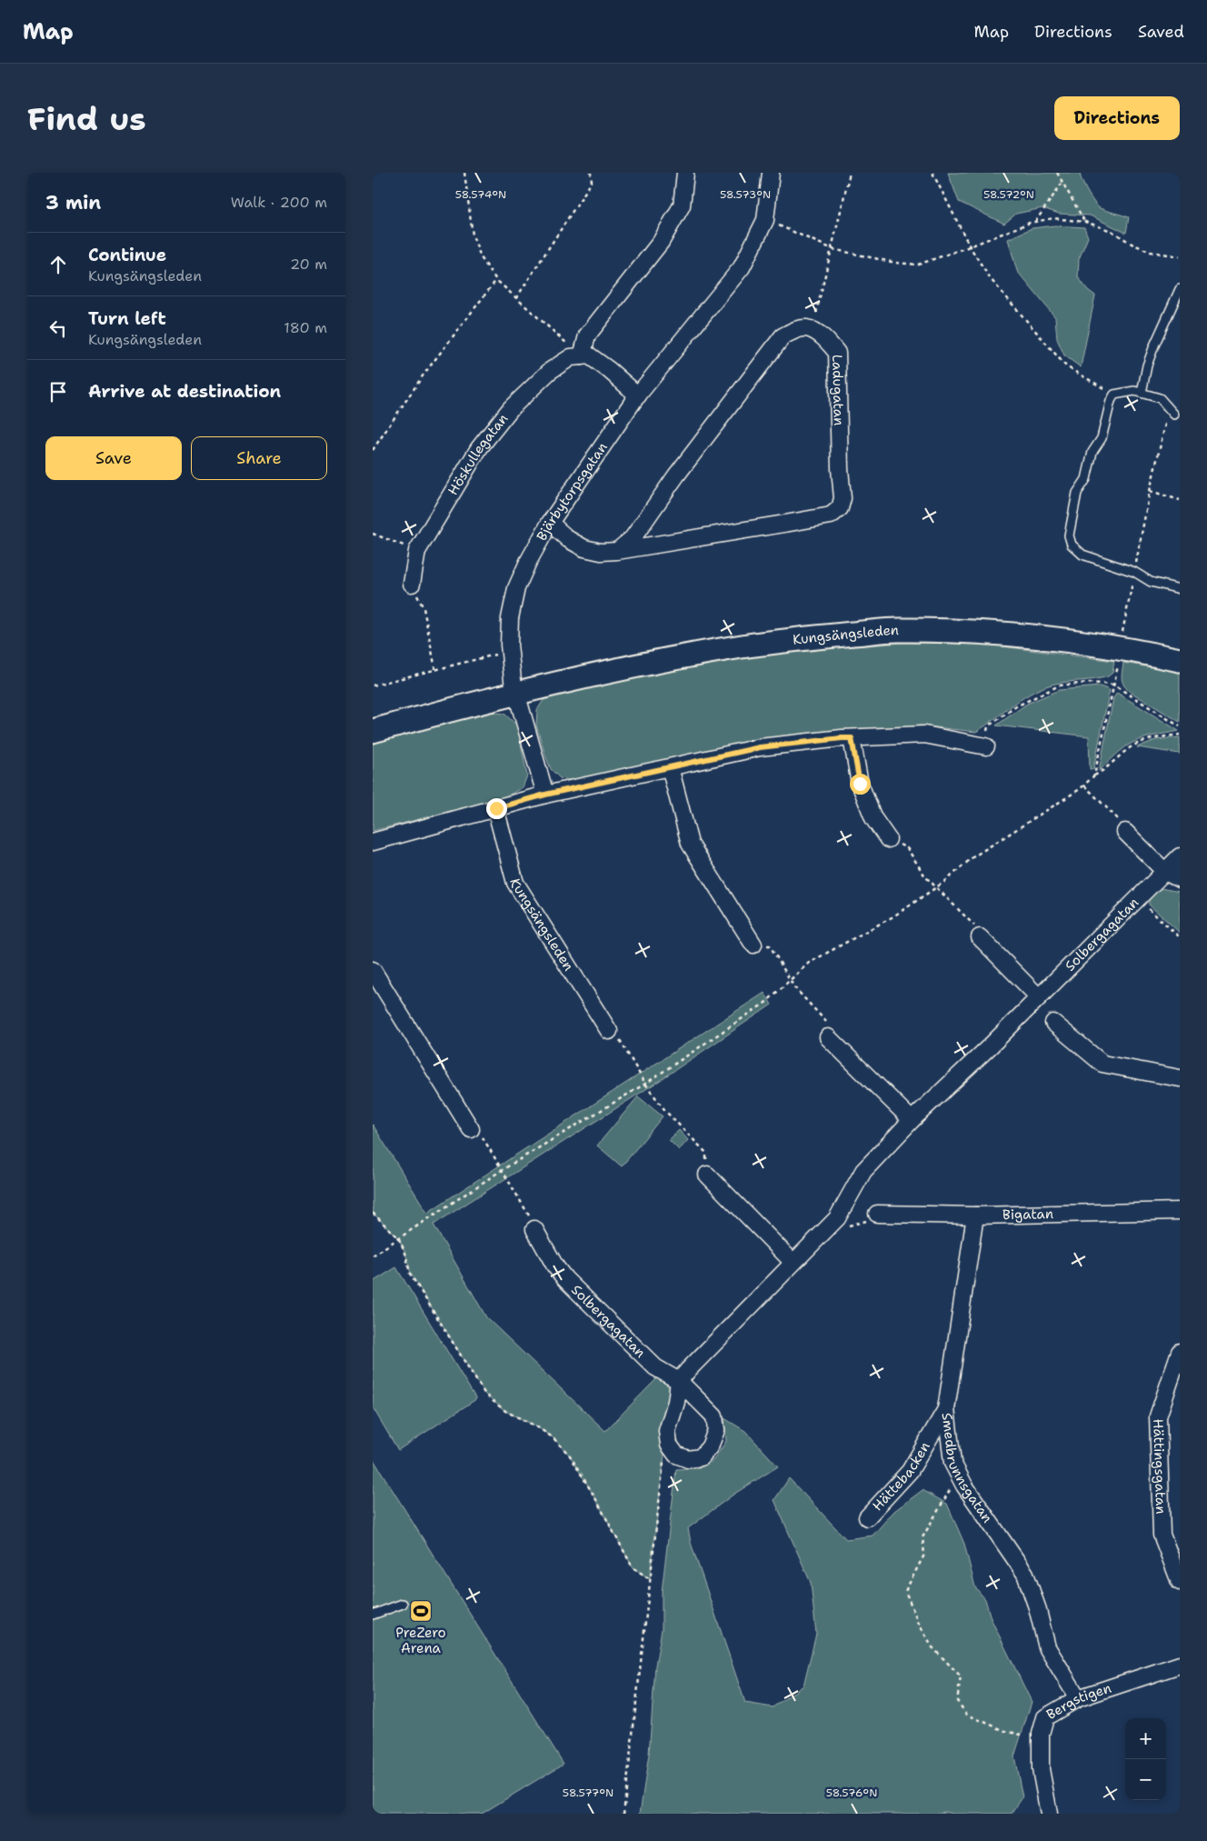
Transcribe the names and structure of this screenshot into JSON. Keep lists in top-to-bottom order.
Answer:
{
  "streets": {
    "main road": ["Kungsängsleden"],
    "street": [
      "Ladugatan",
      "Höskullegatan",
      "Bjärbytorpsgatan",
      "Solbergagatan",
      "Bigatan",
      "Hättingsgatan",
      "Smedbrunnsgatan",
      "Hättebacken",
      "Bergstigen"
    ]
  },
  "crossings": [
    ["Ladugatan", "Bjärbytorpsgatan"],
    ["Bjärbytorpsgatan", "Kungsängsleden"],
    ["Bigatan", "Smedbrunnsgatan"],
    ["Smedbrunnsgatan", "Hättebacken"],
    ["Smedbrunnsgatan", "Bergstigen"]
  ],
  "places": {
    "sports": ["PreZero Arena"]
  },
  "page": {
    "header": "Map",
    "nav": ["Map", "Directions", "Saved"],
    "buttons": [
      "Directions",
      ["Save", "Share"]
    ],
    "title": "Find us",
    "heading": ["3 min", "Walk · 200 m"],
    "list": [
      ["Continue", "Kungsängsleden", "20 m"],
      ["Turn left", "Kungsängsleden", "180 m"],
      "Arrive at destination"
    ],
    "map_buttons": ["+", "−"]
  },
  "coordinates": [
    "58.574°N",
    "58.573°N",
    "58.572°N",
    "58.577°N",
    "58.576°N"
  ]
}
